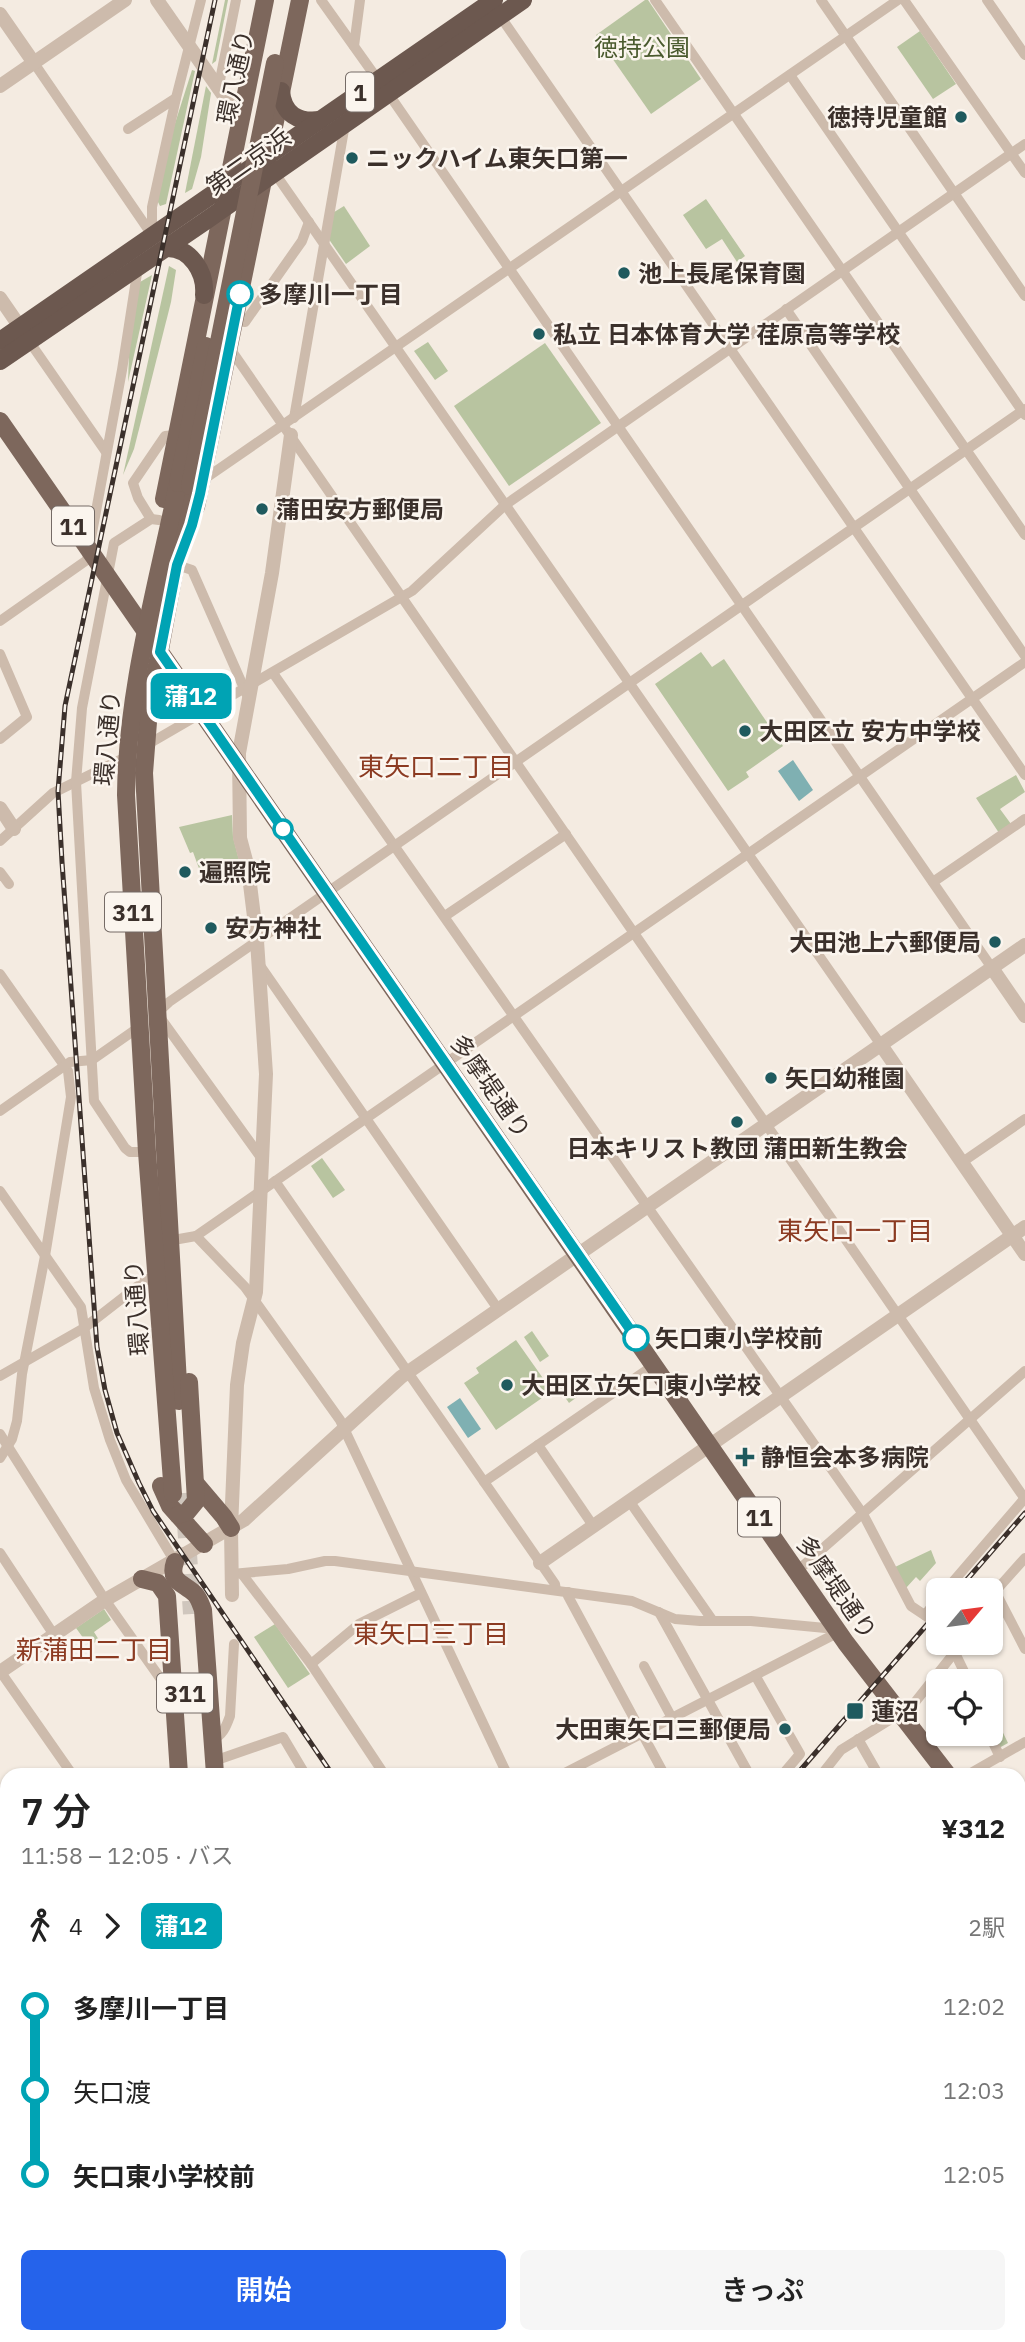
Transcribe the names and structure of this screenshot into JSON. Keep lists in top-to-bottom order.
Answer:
{
  "streets": {
    "highway": ["1", "第二京浜"],
    "main road": [
      "環八通り",
      "11",
      "311",
      "多摩堤通り"
    ]
  },
  "crossings": [
    ["環八通り", "多摩堤通り"]
  ],
  "districts": [
    "東矢口二丁目",
    "東矢口一丁目",
    "東矢口三丁目",
    "新蒲田二丁目"
  ],
  "parks": ["徳持公園"],
  "places": {
    "other": [
      "徳持児童館",
      "ニックハイム東矢口第一",
      "池上長尾保育園",
      "多摩川一丁目",
      "私立 日本体育大学 荏原高等学校",
      "蒲田安方郵便局",
      "大田区立 安方中学校",
      "遍照院",
      "安方神社",
      "大田池上六郵便局",
      "矢口幼稚園",
      "日本キリスト教団 蒲田新生教会",
      "矢口東小学校前",
      "大田区立矢口東小学校",
      "大田東矢口三郵便局"
    ],
    "health": ["静恒会本多病院"],
    "transit": ["蓮沼"]
  },
  "lines": ["bus line 蒲12"],
  "north": "top right",
  "page": {
    "on_map": "蒲12",
    "heading": ["7 分", "11:58 – 12:05 · バス", "¥312"],
    "legs": ["4", "蒲12", "2駅"],
    "list": [
      {
        "name": "多摩川一丁目",
        "value": "12:02"
      },
      {
        "name": "矢口渡",
        "value": "12:03"
      },
      {
        "name": "矢口東小学校前",
        "value": "12:05"
      }
    ],
    "buttons": ["開始", "きっぷ"]
  }
}
